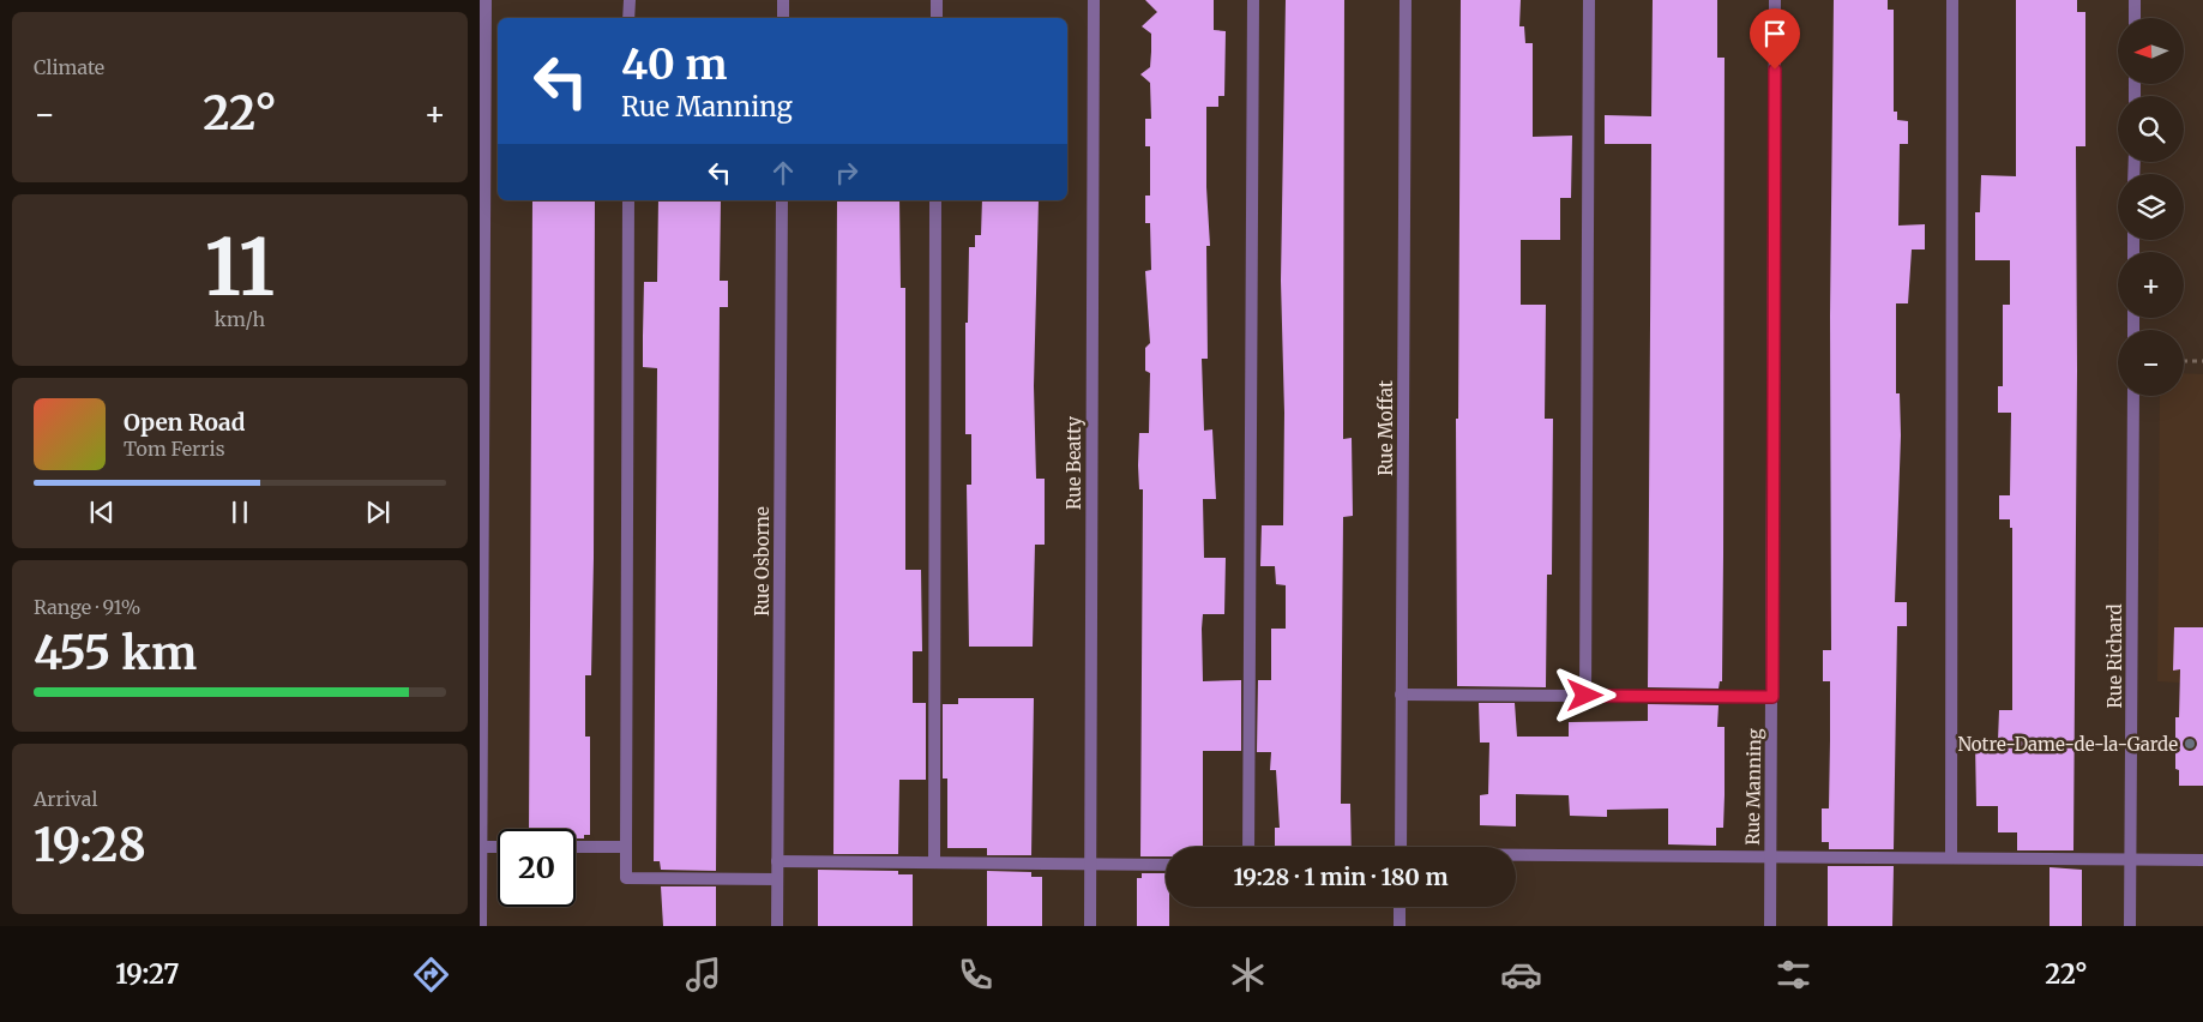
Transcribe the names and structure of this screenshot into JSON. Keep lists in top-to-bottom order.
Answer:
{
  "streets": {
    "street": [
      "Rue Moffat",
      "Rue Beatty",
      "Rue Osborne",
      "Rue Richard",
      "Rue Manning"
    ]
  },
  "places": ["Notre-Dame-de-la-Garde"],
  "north": "left",
  "page": {
    "tile": [
      "Climate",
      ["11", "km/h"],
      ["Range · 91%", "455 km"],
      ["Arrival", "19:28"]
    ],
    "map_buttons": ["+", "−"],
    "turn": ["40 m", "Rue Manning"],
    "heat": ["−", "22°", "+"],
    "song": ["Open Road", "Tom Ferris"],
    "limit": "20",
    "trip": "19:28 · 1 min · 180 m",
    "tabs": ["19:27", "22°"]
  }
}
